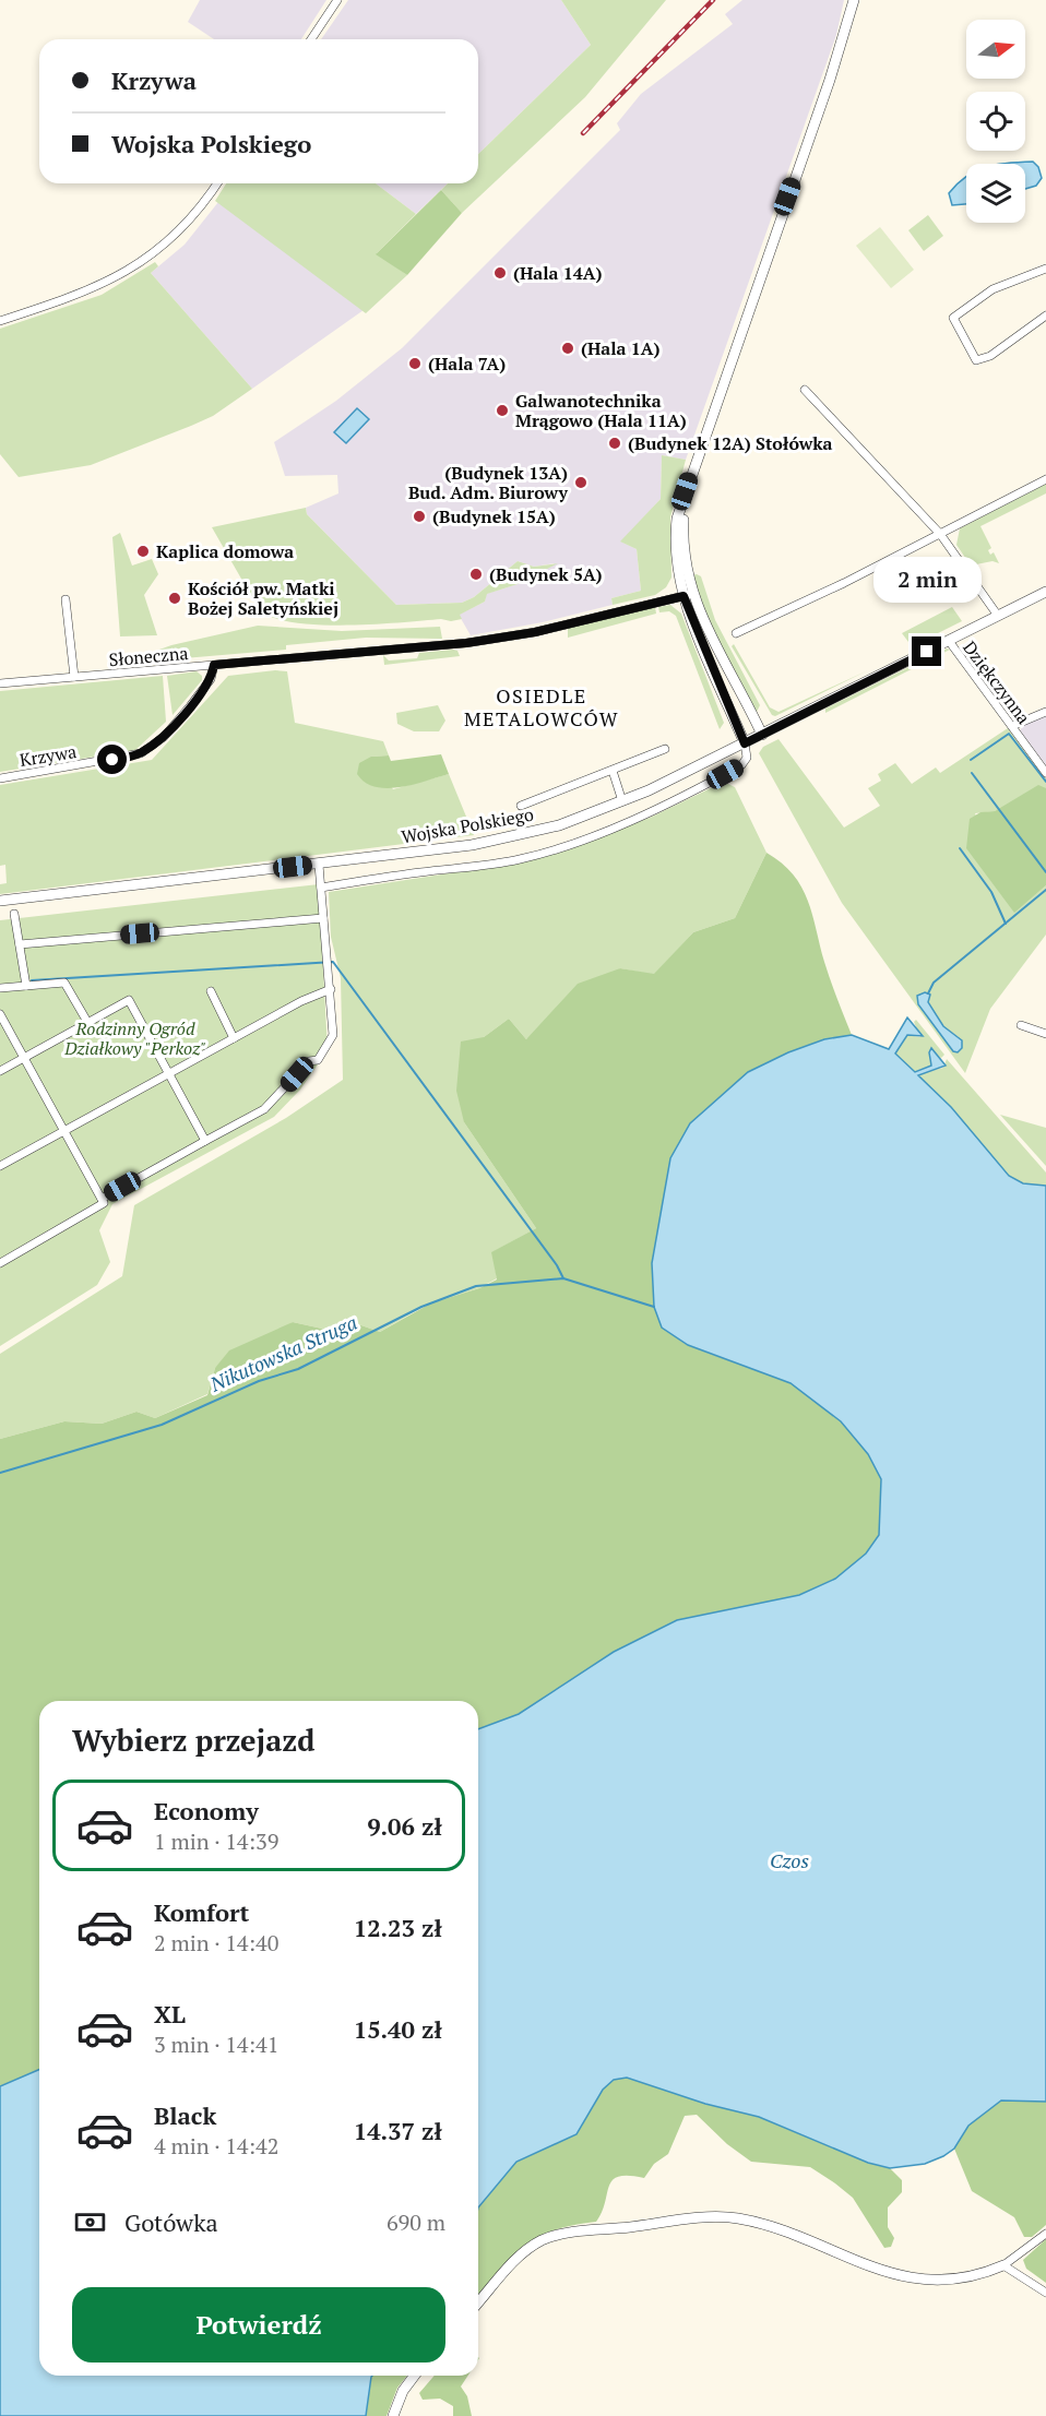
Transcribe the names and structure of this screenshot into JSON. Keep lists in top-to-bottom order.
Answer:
{
  "streets": {
    "street": [
      "Słoneczna",
      "Dziękczynna",
      "Krzywa",
      "Wojska Polskiego"
    ]
  },
  "crossings": [
    ["Słoneczna", "Krzywa"],
    ["Dziękczynna", "Wojska Polskiego"]
  ],
  "districts": ["OSIEDLE METALOWCÓW"],
  "water": ["Nikutowska Struga", "Czos"],
  "parks": ["Rodzinny Ogród Działkowy \"Perkoz\""],
  "places": [
    "(Hala 14A)",
    "(Hala 1A)",
    "(Hala 7A)",
    "Galwanotechnika Mrągowo (Hala 11A)",
    "(Budynek 12A) Stołówka",
    "(Budynek 13A) Bud. Adm. Biurowy",
    "(Budynek 15A)",
    "Kaplica domowa",
    "(Budynek 5A)",
    "Kościół pw. Matki Bożej Saletyńskiej"
  ],
  "north": "right",
  "page": {
    "banner": ["Krzywa", "Wojska Polskiego"],
    "bubble": "2 min",
    "heading": "Wybierz przejazd",
    "list": [
      {
        "name": "Economy",
        "note": "1 min · 14:39",
        "value": "9.06 zł"
      },
      {
        "name": "Komfort",
        "note": "2 min · 14:40",
        "value": "12.23 zł"
      },
      {
        "name": "XL",
        "note": "3 min · 14:41",
        "value": "15.40 zł"
      },
      {
        "name": "Black",
        "note": "4 min · 14:42",
        "value": "14.37 zł"
      }
    ],
    "pay": ["Gotówka", "690 m"],
    "buttons": "Potwierdź"
  }
}
